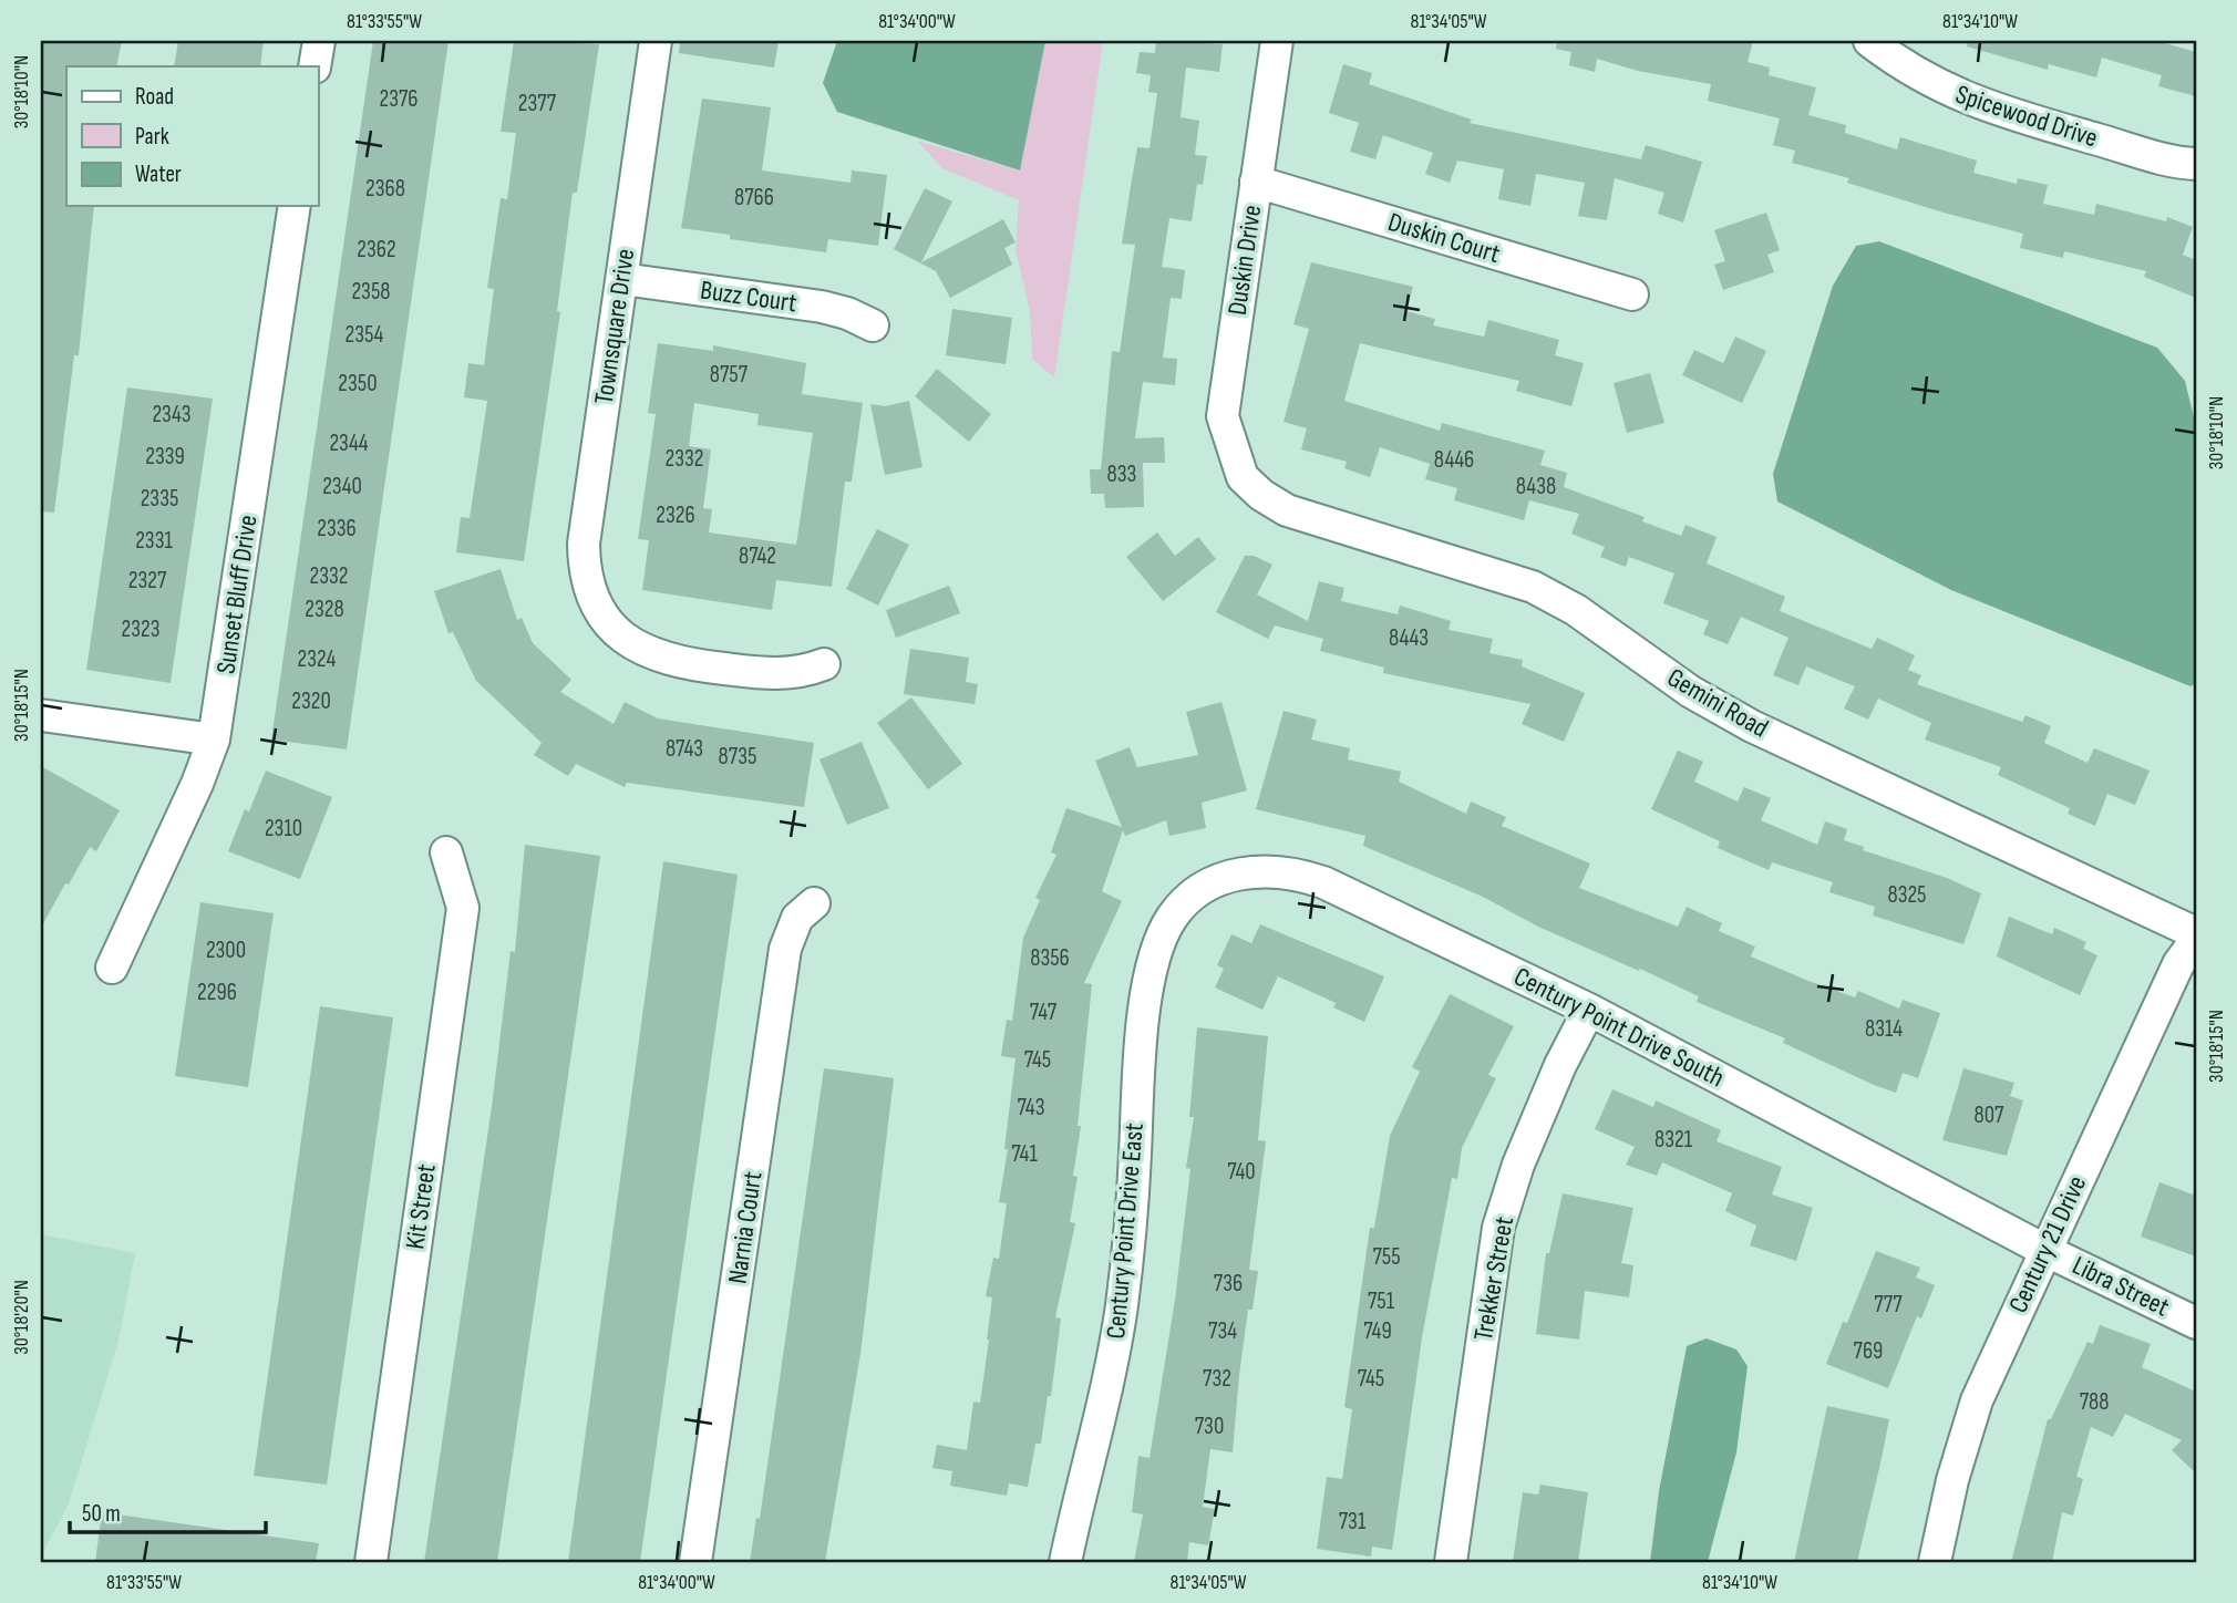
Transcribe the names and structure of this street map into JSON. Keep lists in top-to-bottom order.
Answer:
{
  "streets": {
    "street": [
      "Spicewood Drive",
      "Duskin Court",
      "Duskin Drive",
      "Buzz Court",
      "Townsquare Drive",
      "Sunset Bluff Drive",
      "Gemini Road",
      "Century Point Drive South",
      "Kit Street",
      "Narnia Court",
      "Century Point Drive East",
      "Century 21 Drive",
      "Trekker Street",
      "Libra Street"
    ]
  },
  "crossings": [
    ["Duskin Court", "Duskin Drive"],
    ["Duskin Drive", "Gemini Road"],
    ["Buzz Court", "Townsquare Drive"],
    ["Century Point Drive South", "Century Point Drive East"],
    ["Century Point Drive South", "Century 21 Drive"],
    ["Century Point Drive South", "Trekker Street"],
    ["Century Point Drive South", "Libra Street"],
    ["Century 21 Drive", "Libra Street"]
  ],
  "house_numbers": [
    "2376",
    "2377",
    "2368",
    "8766",
    "2362",
    "2358",
    "2354",
    "8757",
    "2350",
    "2343",
    "2344",
    "2339",
    "2332",
    "8446",
    "833",
    "2340",
    "8438",
    "2335",
    "2326",
    "2336",
    "2331",
    "8742",
    "2332",
    "2327",
    "2328",
    "2323",
    "8443",
    "2324",
    "2320",
    "8743",
    "8735",
    "2310",
    "8325",
    "2300",
    "8356",
    "2296",
    "747",
    "8314",
    "745",
    "743",
    "807",
    "8321",
    "741",
    "740",
    "755",
    "736",
    "751",
    "777",
    "734",
    "749",
    "769",
    "732",
    "745",
    "788",
    "730",
    "731"
  ],
  "legend": ["Road", "Park", "Water"],
  "scale_bar": "50 m",
  "coordinates": [
    "81°33'55\"W",
    "81°34'00\"W",
    "81°34'05\"W",
    "81°34'10\"W",
    "30°18'10\"N",
    "30°18'15\"N",
    "30°18'20\"N"
  ]
}
